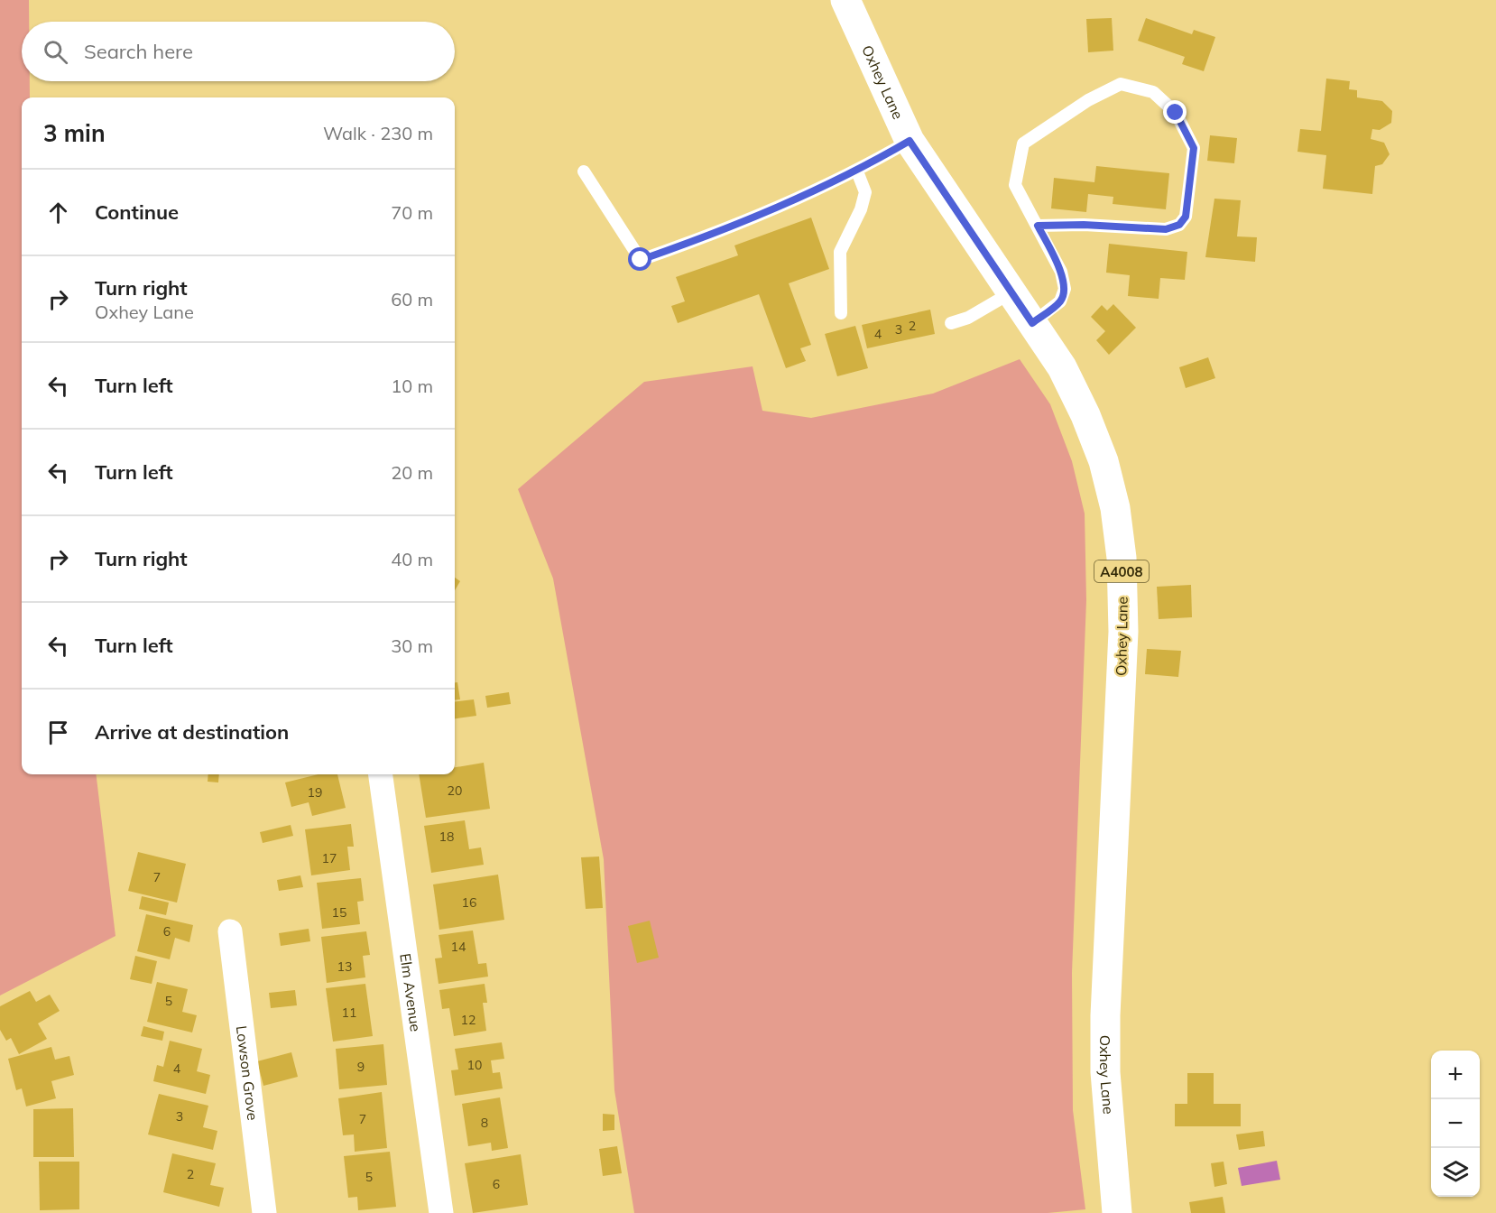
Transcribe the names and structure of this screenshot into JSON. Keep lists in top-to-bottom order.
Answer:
{
  "streets": {
    "main road": ["Oxhey Lane", "A4008"],
    "street": ["Elm Avenue", "Lowson Grove"]
  },
  "house_numbers": [
    "2",
    "3",
    "4",
    "20",
    "19",
    "18",
    "17",
    "7",
    "16",
    "15",
    "6",
    "14",
    "13",
    "5",
    "11",
    "12",
    "10",
    "9",
    "4",
    "3",
    "7",
    "8",
    "2",
    "5",
    "6"
  ],
  "page": {
    "search": "Search here",
    "heading": ["3 min", "Walk · 230 m"],
    "list": [
      ["Continue", "70 m"],
      ["Turn right", "Oxhey Lane", "60 m"],
      ["Turn left", "10 m"],
      ["Turn left", "20 m"],
      ["Turn right", "40 m"],
      ["Turn left", "30 m"],
      "Arrive at destination"
    ],
    "map_buttons": ["+", "−"]
  }
}
